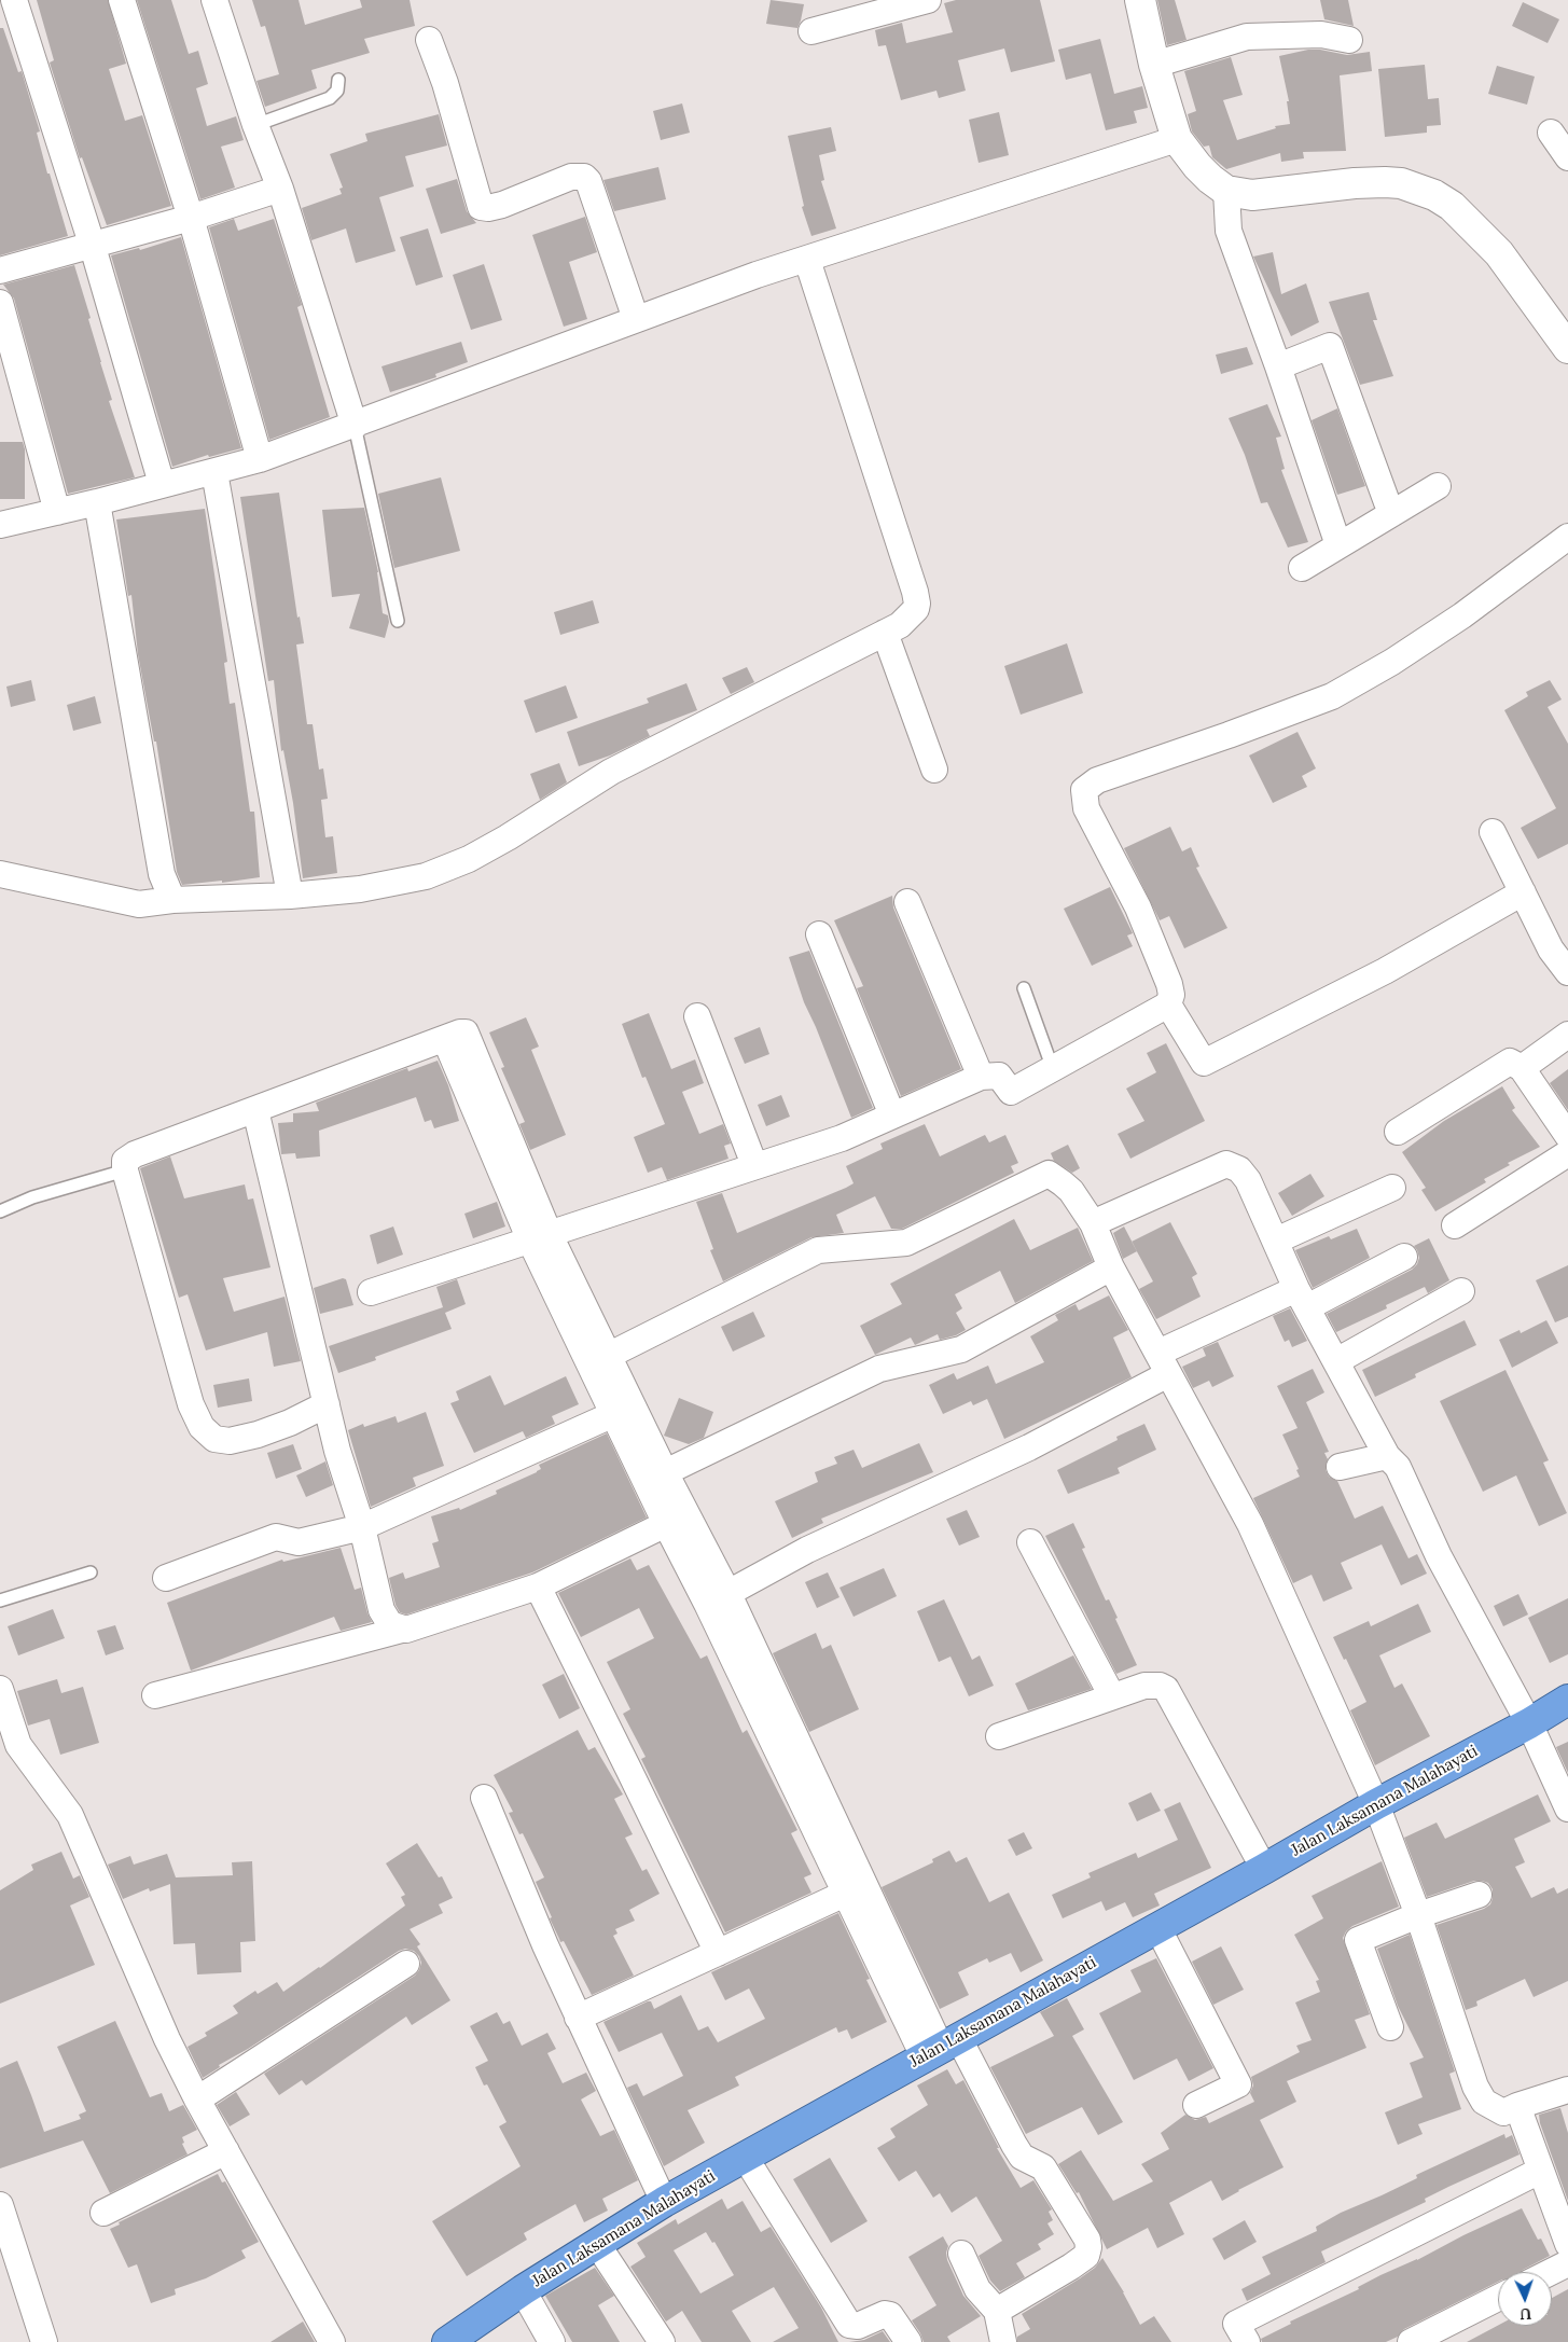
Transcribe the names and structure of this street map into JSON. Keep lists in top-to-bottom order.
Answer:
{
  "streets": {
    "highway": ["Jalan Laksamana Malahayati"]
  },
  "north": "bottom"
}
